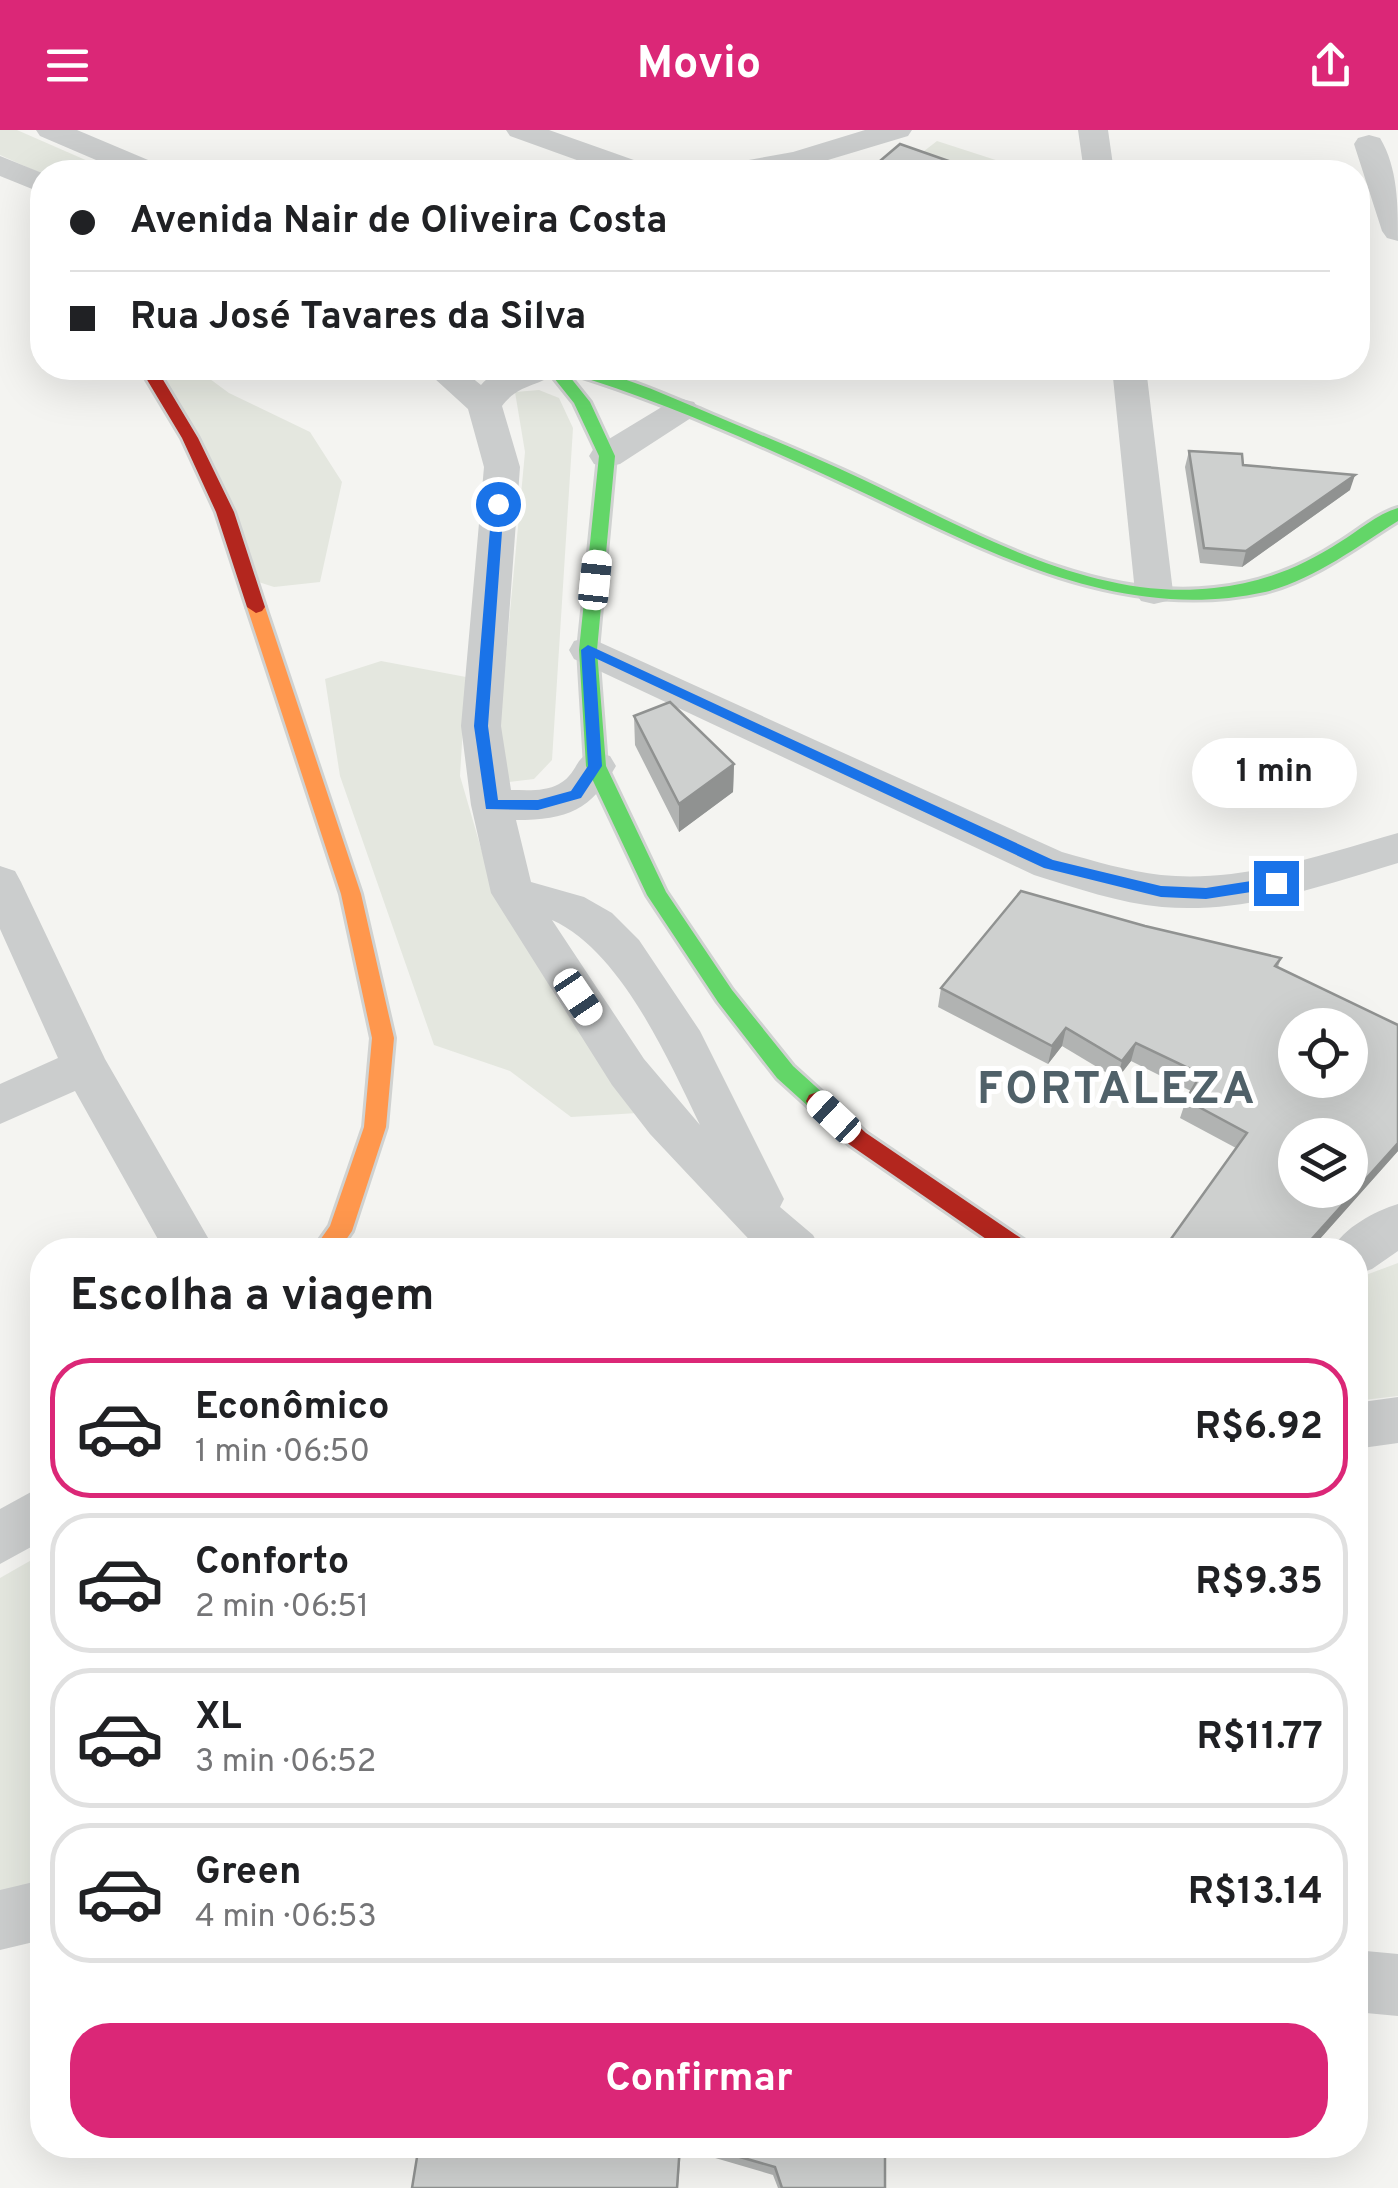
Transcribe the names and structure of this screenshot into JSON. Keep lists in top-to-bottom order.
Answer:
{
  "districts": ["FORTALEZA"],
  "page": {
    "header": "Movio",
    "banner": ["Avenida Nair de Oliveira Costa", "Rua José Tavares da Silva"],
    "bubble": "1 min",
    "heading": "Escolha a viagem",
    "list": [
      {
        "name": "Econômico",
        "note": "1 min · 06:50",
        "value": "R$6.92"
      },
      {
        "name": "Conforto",
        "note": "2 min · 06:51",
        "value": "R$9.35"
      },
      {
        "name": "XL",
        "note": "3 min · 06:52",
        "value": "R$11.77"
      },
      {
        "name": "Green",
        "note": "4 min · 06:53",
        "value": "R$13.14"
      }
    ],
    "buttons": "Confirmar"
  }
}
